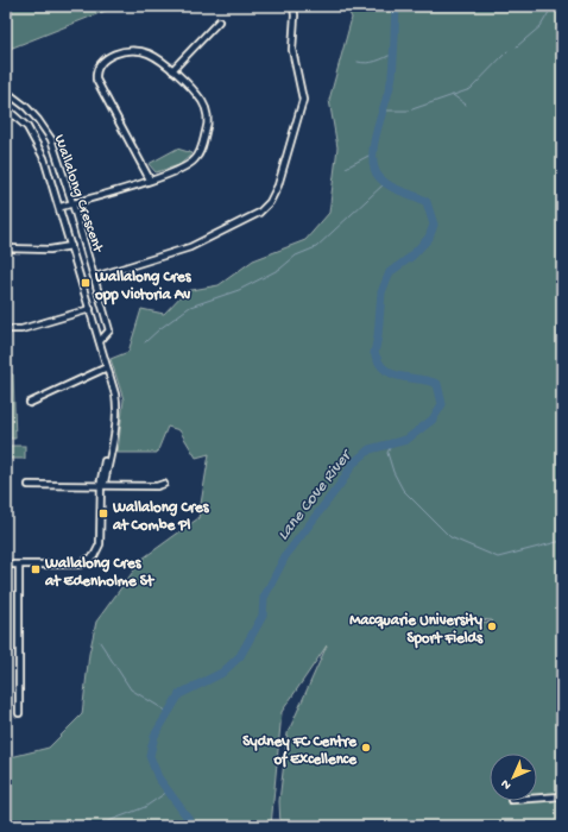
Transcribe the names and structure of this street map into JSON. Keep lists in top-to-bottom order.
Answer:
{
  "streets": {
    "street": ["Wallalong Crescent"]
  },
  "water": ["Lane Cove River"],
  "places": {
    "transit": ["Wallalong Cres opp Victoria Av", "Wallalong Cres at Combe Pl", "Wallalong Cres at Edenholme St"],
    "other": ["Macquarie University Sport Fields", "Sydney FC Centre of Excellence"]
  },
  "north": "bottom left"
}
